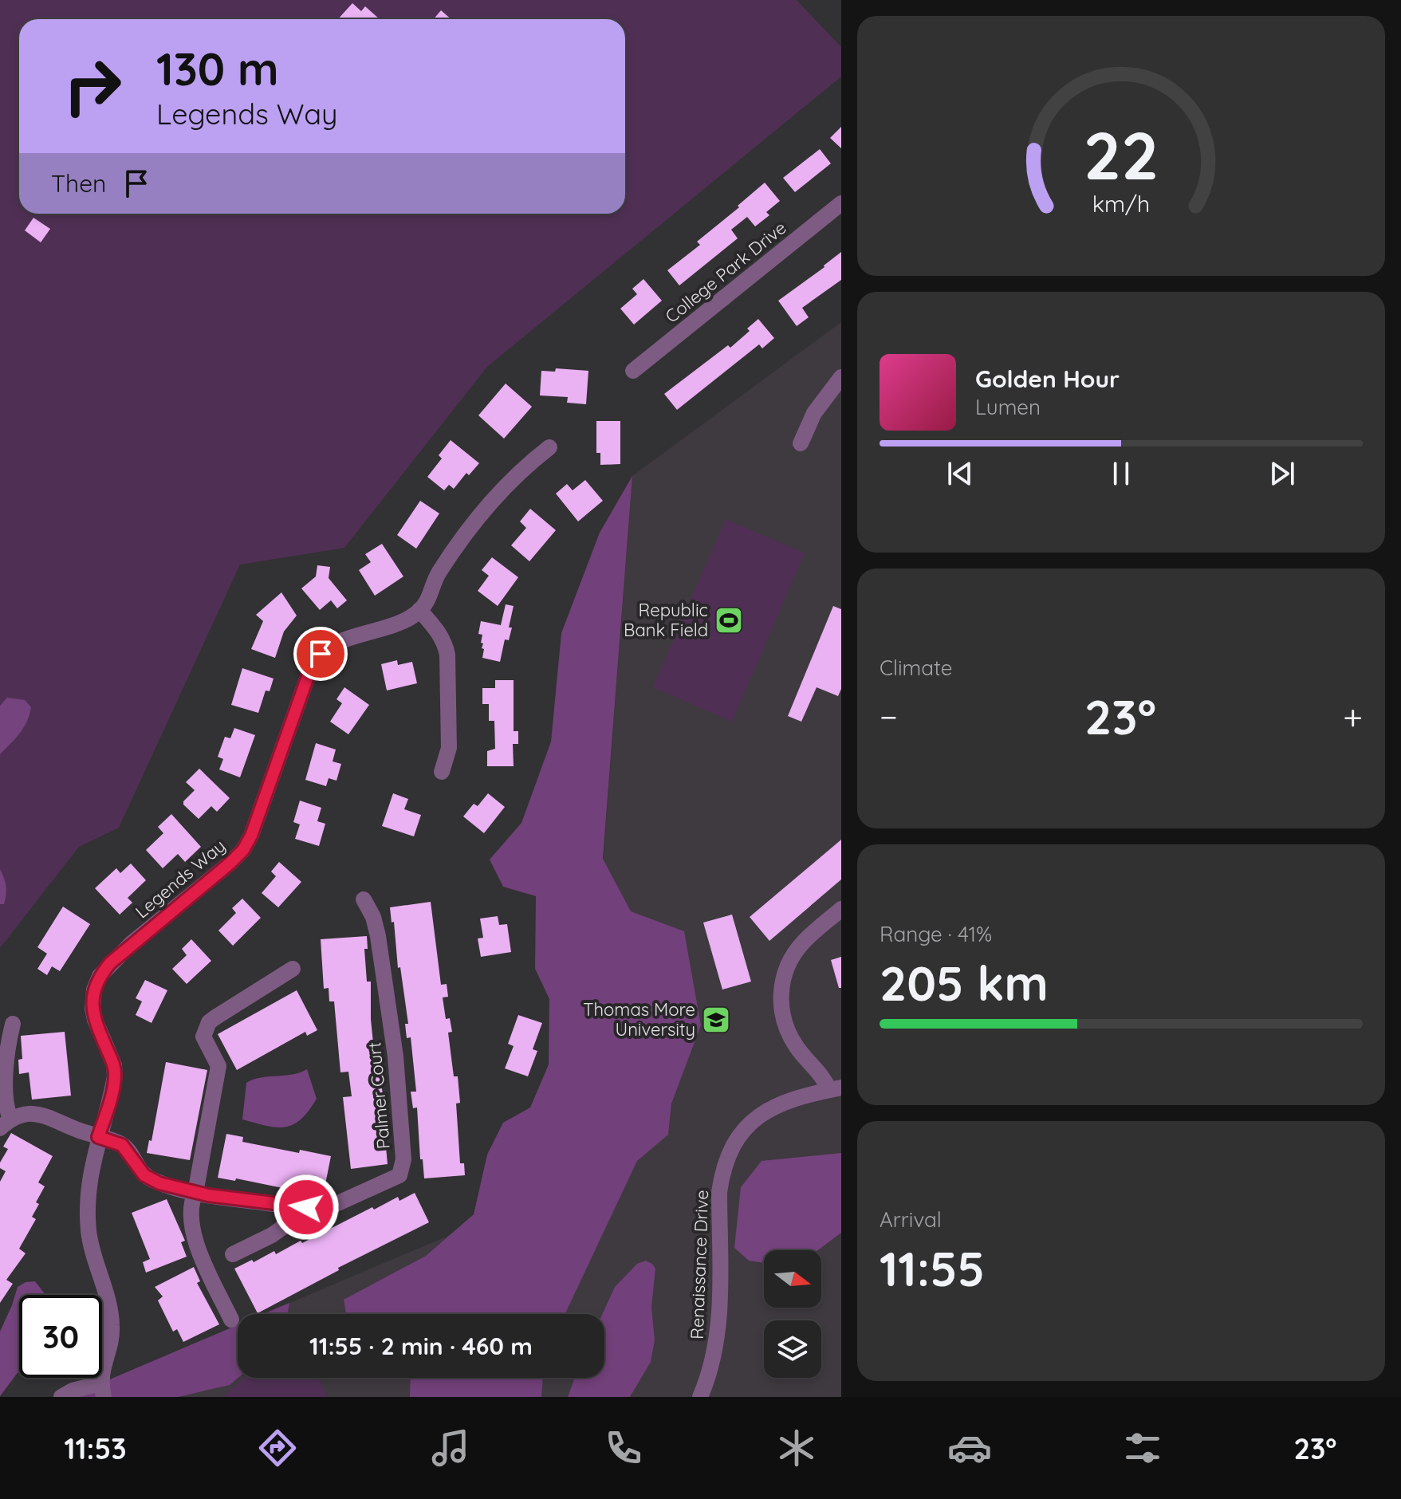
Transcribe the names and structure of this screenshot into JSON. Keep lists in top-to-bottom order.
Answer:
{
  "streets": {
    "street": [
      "College Park Drive",
      "Legends Way",
      "Palmer Court",
      "Renaissance Drive"
    ]
  },
  "crossings": [
    ["Legends Way", "Palmer Court"]
  ],
  "places": {
    "sports": ["Republic Bank Field"],
    "school or university": ["Thomas More University"]
  },
  "north": "right",
  "page": {
    "turn": ["130 m", "Legends Way"],
    "then": "Then",
    "song": ["Golden Hour", "Lumen"],
    "tile": [
      "Climate",
      ["Range · 41%", "205 km"],
      ["Arrival", "11:55"]
    ],
    "heat": ["−", "23°", "+"],
    "limit": "30",
    "trip": "11:55 · 2 min · 460 m",
    "tabs": ["11:53", "23°"],
    "gauge": ["22", "km/h"]
  }
}
